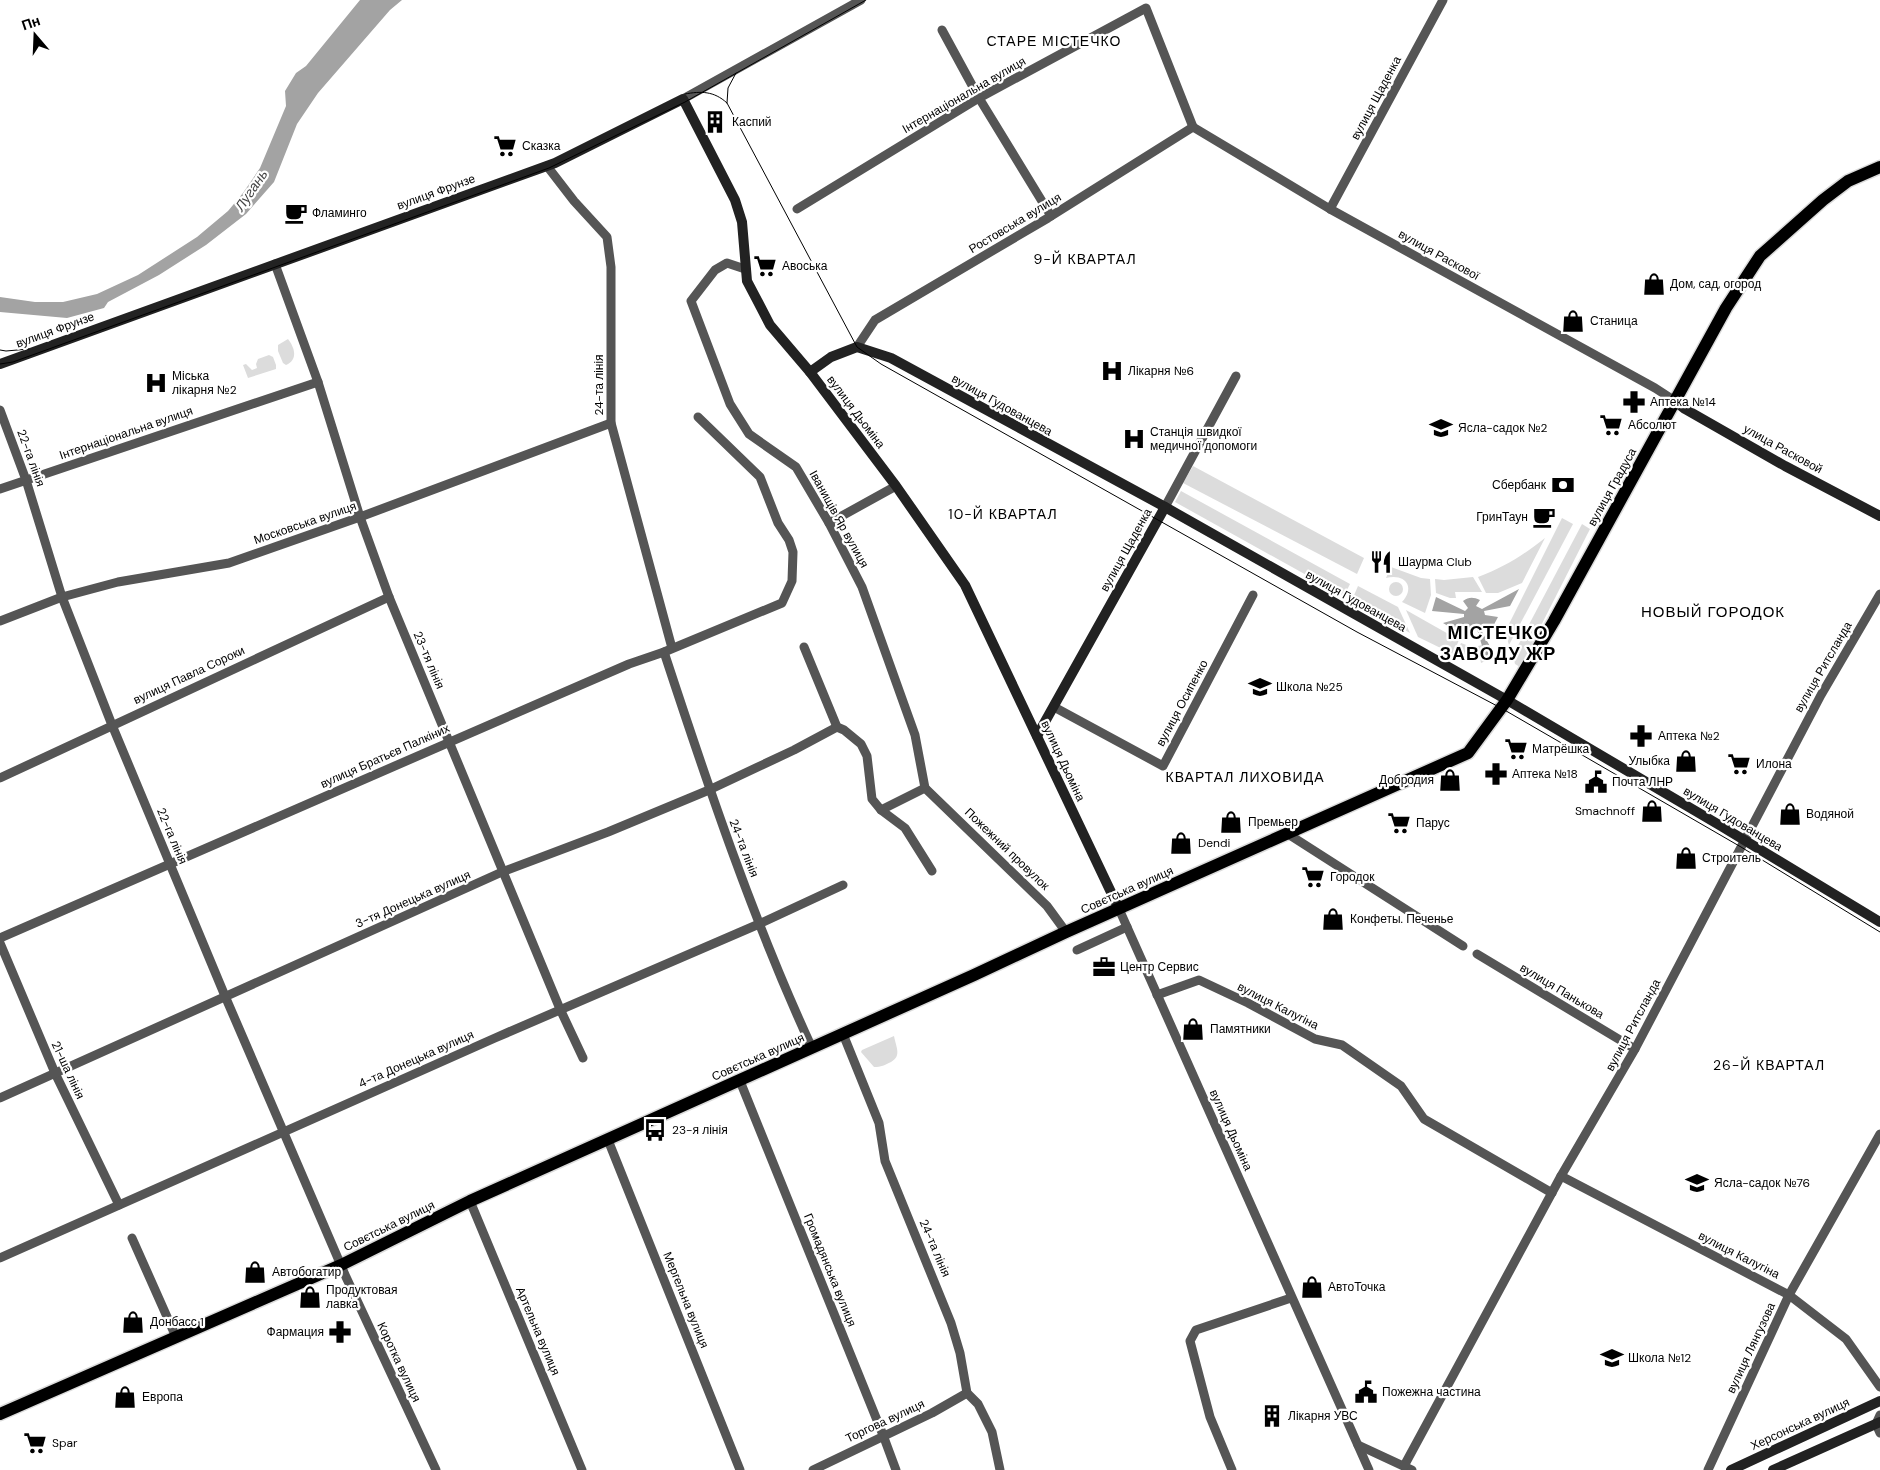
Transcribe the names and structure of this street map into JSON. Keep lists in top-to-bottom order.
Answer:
{
  "streets": {
    "main road": ["вулиця Градуса", "Совєтська вулиця"],
    "street": [
      "Інтернаціональна вулиця",
      "вулиця Щаденка",
      "вулиця Фрунзе",
      "Ростовська вулиця",
      "вулиця Раскової",
      "24-та лінія",
      "вулиця Гудованцева",
      "вулиця Дьоміна",
      "улица Расковой",
      "22-га лінія",
      "Іванищів Яр вулиця",
      "Московська вулиця",
      "23-тя лінія",
      "вулиця Ритсланда",
      "вулиця Павла Сороки",
      "вулиця Осипенко",
      "вулиця Братьєв Палкіних",
      "Пожежний провулок",
      "3-тя Донецька вулиця",
      "вулиця Панькова",
      "вулиця Калугіна",
      "4-та Донецька вулиця",
      "21-ша лінія",
      "Громадянська вулиця",
      "Мергельна вулиця",
      "Артельна вулиця",
      "вулиця Лянгузова",
      "Коротка вулиця",
      "Торгова вулиця",
      "Херсонська вулиця"
    ]
  },
  "crossings": [
    ["Інтернаціональна вулиця", "Ростовська вулиця"],
    ["Інтернаціональна вулиця", "вулиця Раскової"],
    ["Інтернаціональна вулиця", "22-га лінія"],
    ["Інтернаціональна вулиця", "23-тя лінія"],
    ["вулиця Щаденка", "вулиця Раскової"],
    ["вулиця Щаденка", "вулиця Гудованцева"],
    ["вулиця Щаденка", "вулиця Дьоміна"],
    ["вулиця Щаденка", "вулиця Осипенко"],
    ["вулиця Фрунзе", "24-та лінія"],
    ["вулиця Фрунзе", "вулиця Дьоміна"],
    ["вулиця Фрунзе", "23-тя лінія"],
    ["Ростовська вулиця", "вулиця Раскової"],
    ["Ростовська вулиця", "вулиця Гудованцева"],
    ["вулиця Раскової", "улица Расковой"],
    ["вулиця Раскової", "вулиця Градуса"],
    ["24-та лінія", "Московська вулиця"],
    ["24-та лінія", "вулиця Братьєв Палкіних"],
    ["24-та лінія", "Совєтська вулиця"],
    ["24-та лінія", "3-тя Донецька вулиця"],
    ["24-та лінія", "4-та Донецька вулиця"],
    ["24-та лінія", "Торгова вулиця"],
    ["вулиця Гудованцева", "вулиця Градуса"],
    ["вулиця Гудованцева", "вулиця Ритсланда"],
    ["вулиця Гудованцева", "Совєтська вулиця"],
    ["вулиця Дьоміна", "Іванищів Яр вулиця"],
    ["вулиця Дьоміна", "Совєтська вулиця"],
    ["вулиця Дьоміна", "вулиця Калугіна"],
    ["улица Расковой", "вулиця Градуса"],
    ["22-га лінія", "Московська вулиця"],
    ["22-га лінія", "вулиця Павла Сороки"],
    ["22-га лінія", "вулиця Братьєв Палкіних"],
    ["22-га лінія", "Совєтська вулиця"],
    ["22-га лінія", "3-тя Донецька вулиця"],
    ["22-га лінія", "4-та Донецька вулиця"],
    ["22-га лінія", "Коротка вулиця"],
    ["вулиця Градуса", "Совєтська вулиця"],
    ["Іванищів Яр вулиця", "Пожежний провулок"],
    ["Московська вулиця", "23-тя лінія"],
    ["23-тя лінія", "вулиця Павла Сороки"],
    ["23-тя лінія", "вулиця Братьєв Палкіних"],
    ["23-тя лінія", "3-тя Донецька вулиця"],
    ["23-тя лінія", "4-та Донецька вулиця"],
    ["вулиця Ритсланда", "вулиця Панькова"],
    ["вулиця Ритсланда", "вулиця Калугіна"],
    ["Пожежний провулок", "Совєтська вулиця"],
    ["Совєтська вулиця", "Громадянська вулиця"],
    ["Совєтська вулиця", "Мергельна вулиця"],
    ["Совєтська вулиця", "Артельна вулиця"],
    ["Совєтська вулиця", "Коротка вулиця"],
    ["3-тя Донецька вулиця", "21-ша лінія"],
    ["вулиця Калугіна", "вулиця Лянгузова"],
    ["4-та Донецька вулиця", "21-ша лінія"],
    ["Громадянська вулиця", "Торгова вулиця"]
  ],
  "districts": [
    "СТАРЕ МІСТЕЧКО",
    "9-Й КВАРТАЛ",
    "10-Й КВАРТАЛ",
    "НОВЫЙ ГОРОДОК",
    "МІСТЕЧКО ЗАВОДУ ЖР",
    "КВАРТАЛ ЛИХОВИДА",
    "26-Й КВАРТАЛ"
  ],
  "water": ["Лугань"],
  "places": {
    "building": ["Каспий", "Лікарня УВС"],
    "supermarket": [
      "Сказка",
      "Авоська",
      "Абсолют",
      "Матрёшка",
      "Илона",
      "Парус",
      "Городок",
      "Spar"
    ],
    "cafe": ["Фламинго", "ГринТаун"],
    "shop": [
      "Дом, сад, огород",
      "Станица",
      "Улыбка",
      "Добродия",
      "Smachnoff",
      "Водяной",
      "Премьер",
      "Dendi",
      "Строитель",
      "Конфеты. Печенье",
      "Памятники",
      "Автобогатир",
      "АвтоТочка",
      "Продуктовая лавка",
      "Донбасс 1",
      "Европа"
    ],
    "hospital": ["Лікарня №6", "Міська лікарня №2", "Станція швидкої медичної допомоги"],
    "pharmacy": [
      "Аптека №14",
      "Аптека №2",
      "Аптека №18",
      "Фармация"
    ],
    "school or university": [
      "Ясла-садок №2",
      "Школа №25",
      "Ясла-садок №76",
      "Школа №12"
    ],
    "bank": ["Сбербанк"],
    "restaurant": ["Шаурма Club"],
    "public building": ["Почта ЛНР", "Пожежна частина"],
    "office": ["Центр Сервис"],
    "bus stop": ["23-я лінія"]
  },
  "north": "top"
}
